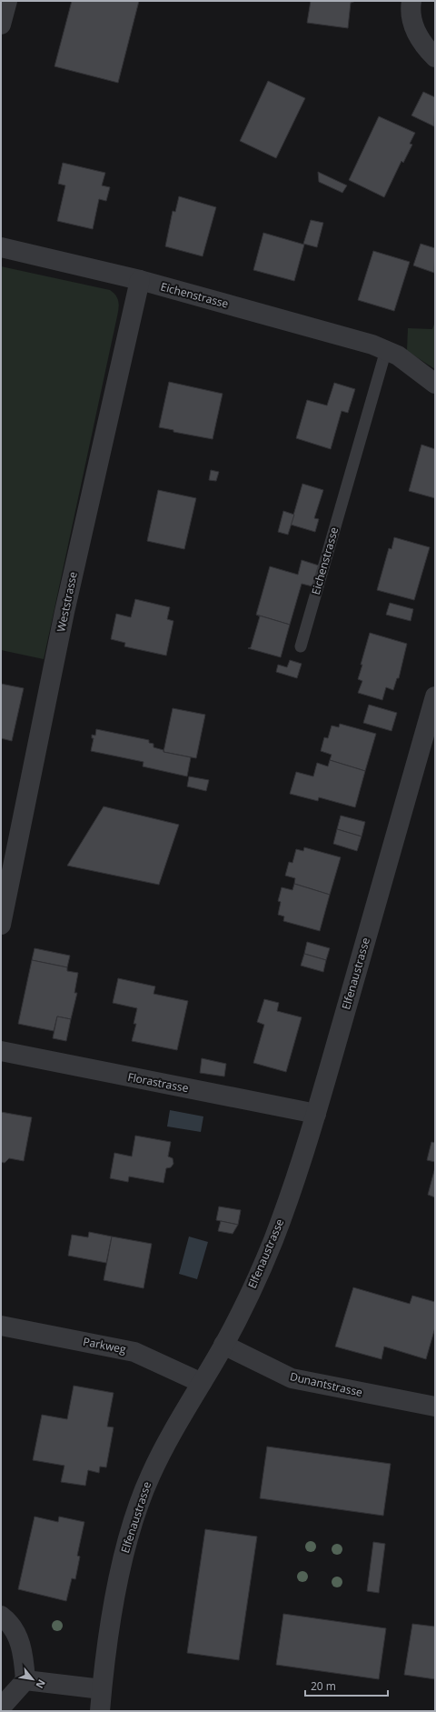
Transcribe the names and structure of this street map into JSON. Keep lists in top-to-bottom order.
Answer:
{
  "streets": {
    "street": [
      "Eichenstrasse",
      "Weststrasse",
      "Elfenaustrasse",
      "Florastrasse",
      "Parkweg",
      "Dunantstrasse"
    ]
  },
  "crossings": [
    ["Eichenstrasse", "Weststrasse"],
    ["Elfenaustrasse", "Florastrasse"],
    ["Elfenaustrasse", "Parkweg"],
    ["Elfenaustrasse", "Dunantstrasse"]
  ],
  "scale_bar": "20 m",
  "north": "bottom right"
}
